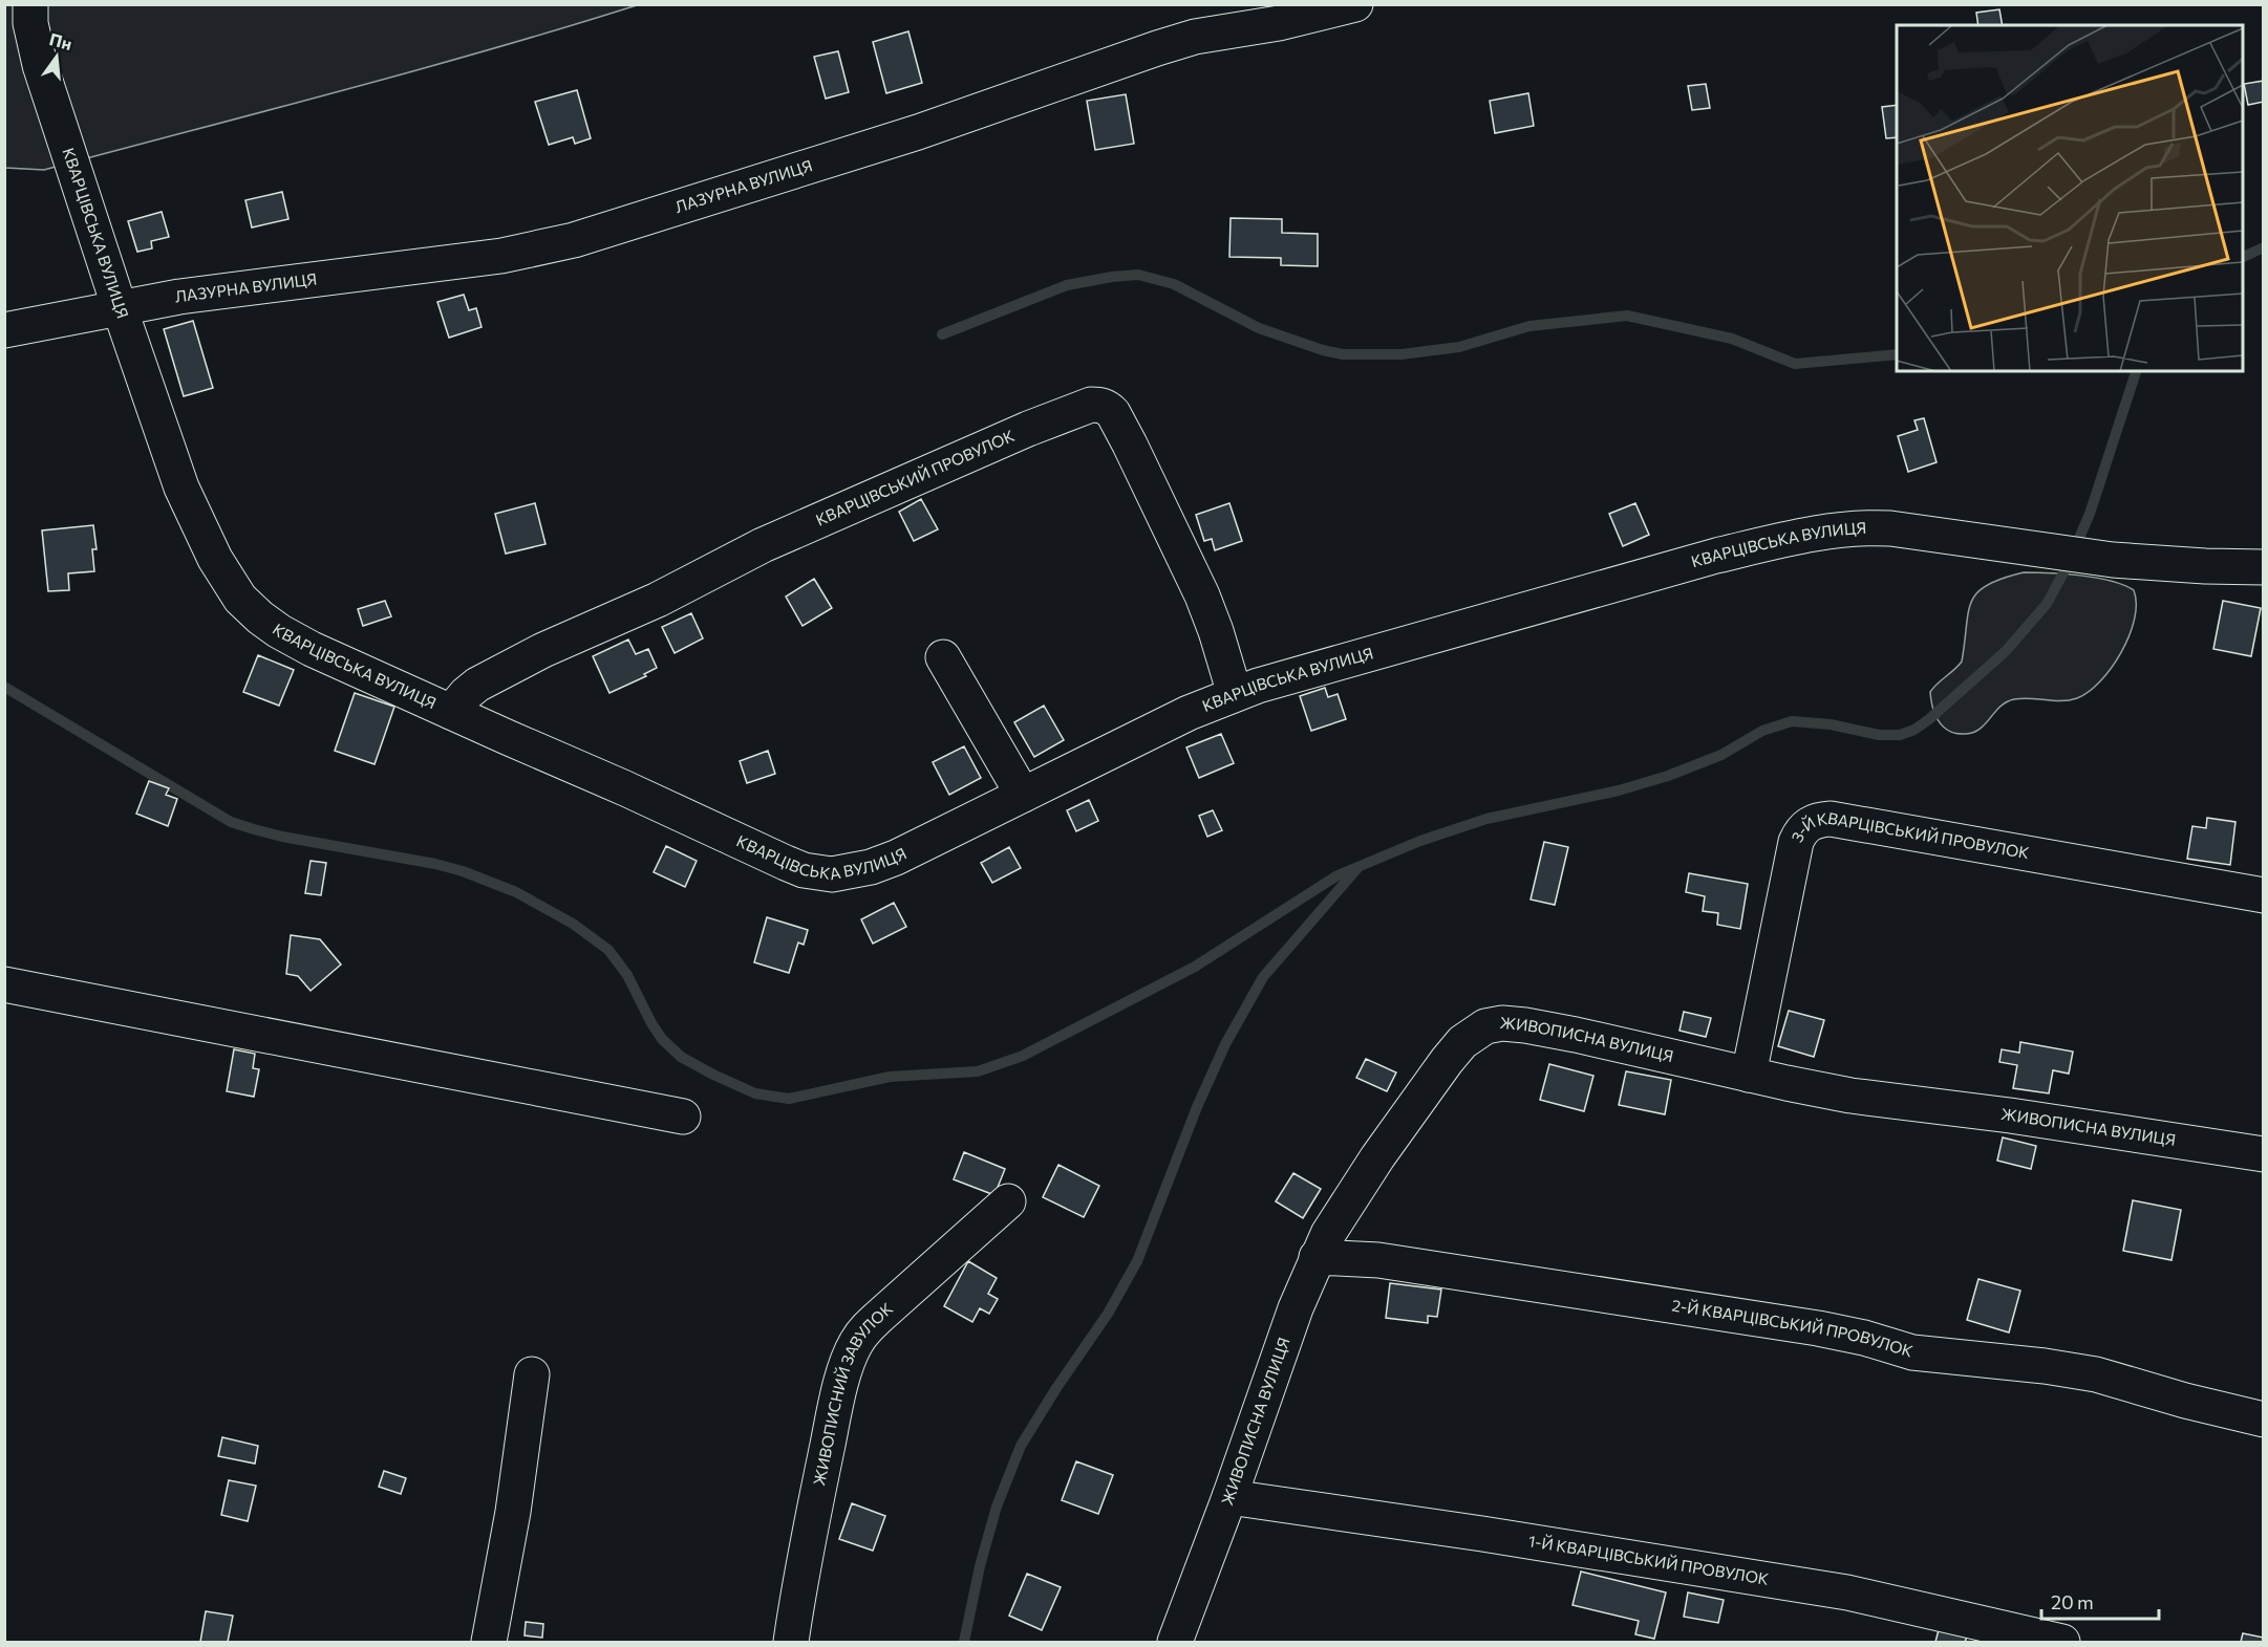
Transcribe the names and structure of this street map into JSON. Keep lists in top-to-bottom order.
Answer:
{
  "streets": {
    "street": [
      "ЛАЗУРНА ВУЛИЦЯ",
      "КВАРЦІВСЬКА ВУЛИЦЯ",
      "КВАРЦІВСЬКИЙ ПРОВУЛОК",
      "3-Й КВАРЦІВСЬКИЙ ПРОВУЛОК",
      "ЖИВОПИСНА ВУЛИЦЯ",
      "2-Й КВАРЦІВСЬКИЙ ПРОВУЛОК",
      "ЖИВОПИСНИЙ ЗАВУЛОК",
      "1-Й КВАРЦІВСЬКИЙ ПРОВУЛОК"
    ]
  },
  "crossings": [
    ["ЛАЗУРНА ВУЛИЦЯ", "КВАРЦІВСЬКА ВУЛИЦЯ"],
    ["КВАРЦІВСЬКА ВУЛИЦЯ", "КВАРЦІВСЬКИЙ ПРОВУЛОК"],
    ["3-Й КВАРЦІВСЬКИЙ ПРОВУЛОК", "ЖИВОПИСНА ВУЛИЦЯ"],
    ["ЖИВОПИСНА ВУЛИЦЯ", "2-Й КВАРЦІВСЬКИЙ ПРОВУЛОК"],
    ["ЖИВОПИСНА ВУЛИЦЯ", "1-Й КВАРЦІВСЬКИЙ ПРОВУЛОК"]
  ],
  "scale_bar": "20 m",
  "north": "top"
}
